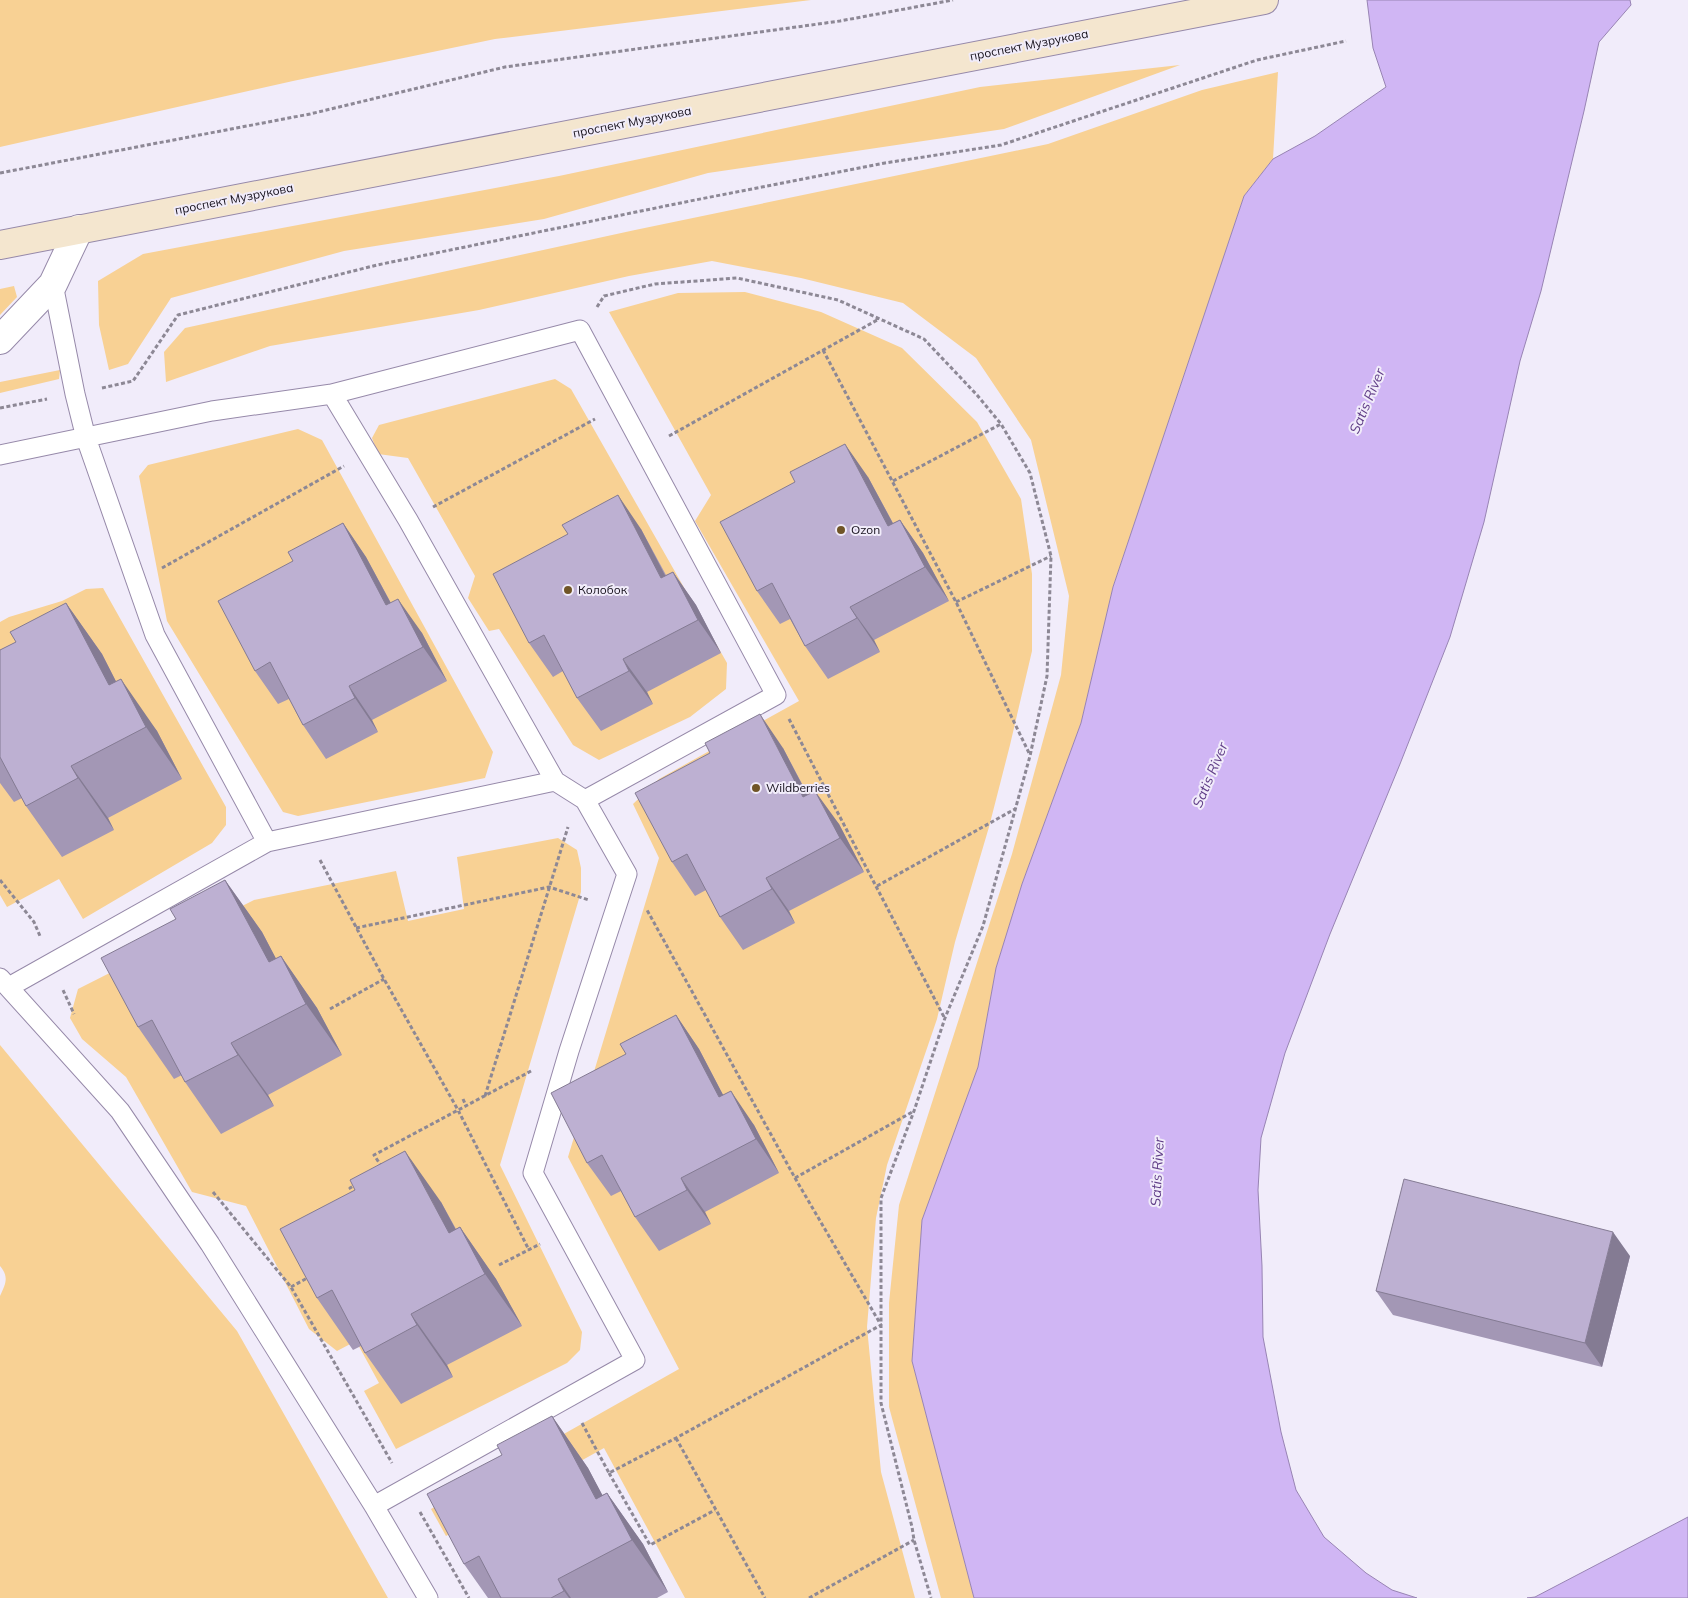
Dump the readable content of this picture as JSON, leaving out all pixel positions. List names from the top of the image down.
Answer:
{
  "streets": {
    "main road": ["проспект Музрукова"]
  },
  "water": ["Satis River"],
  "places": ["Ozon", "Колобок", "Wildberries"]
}
